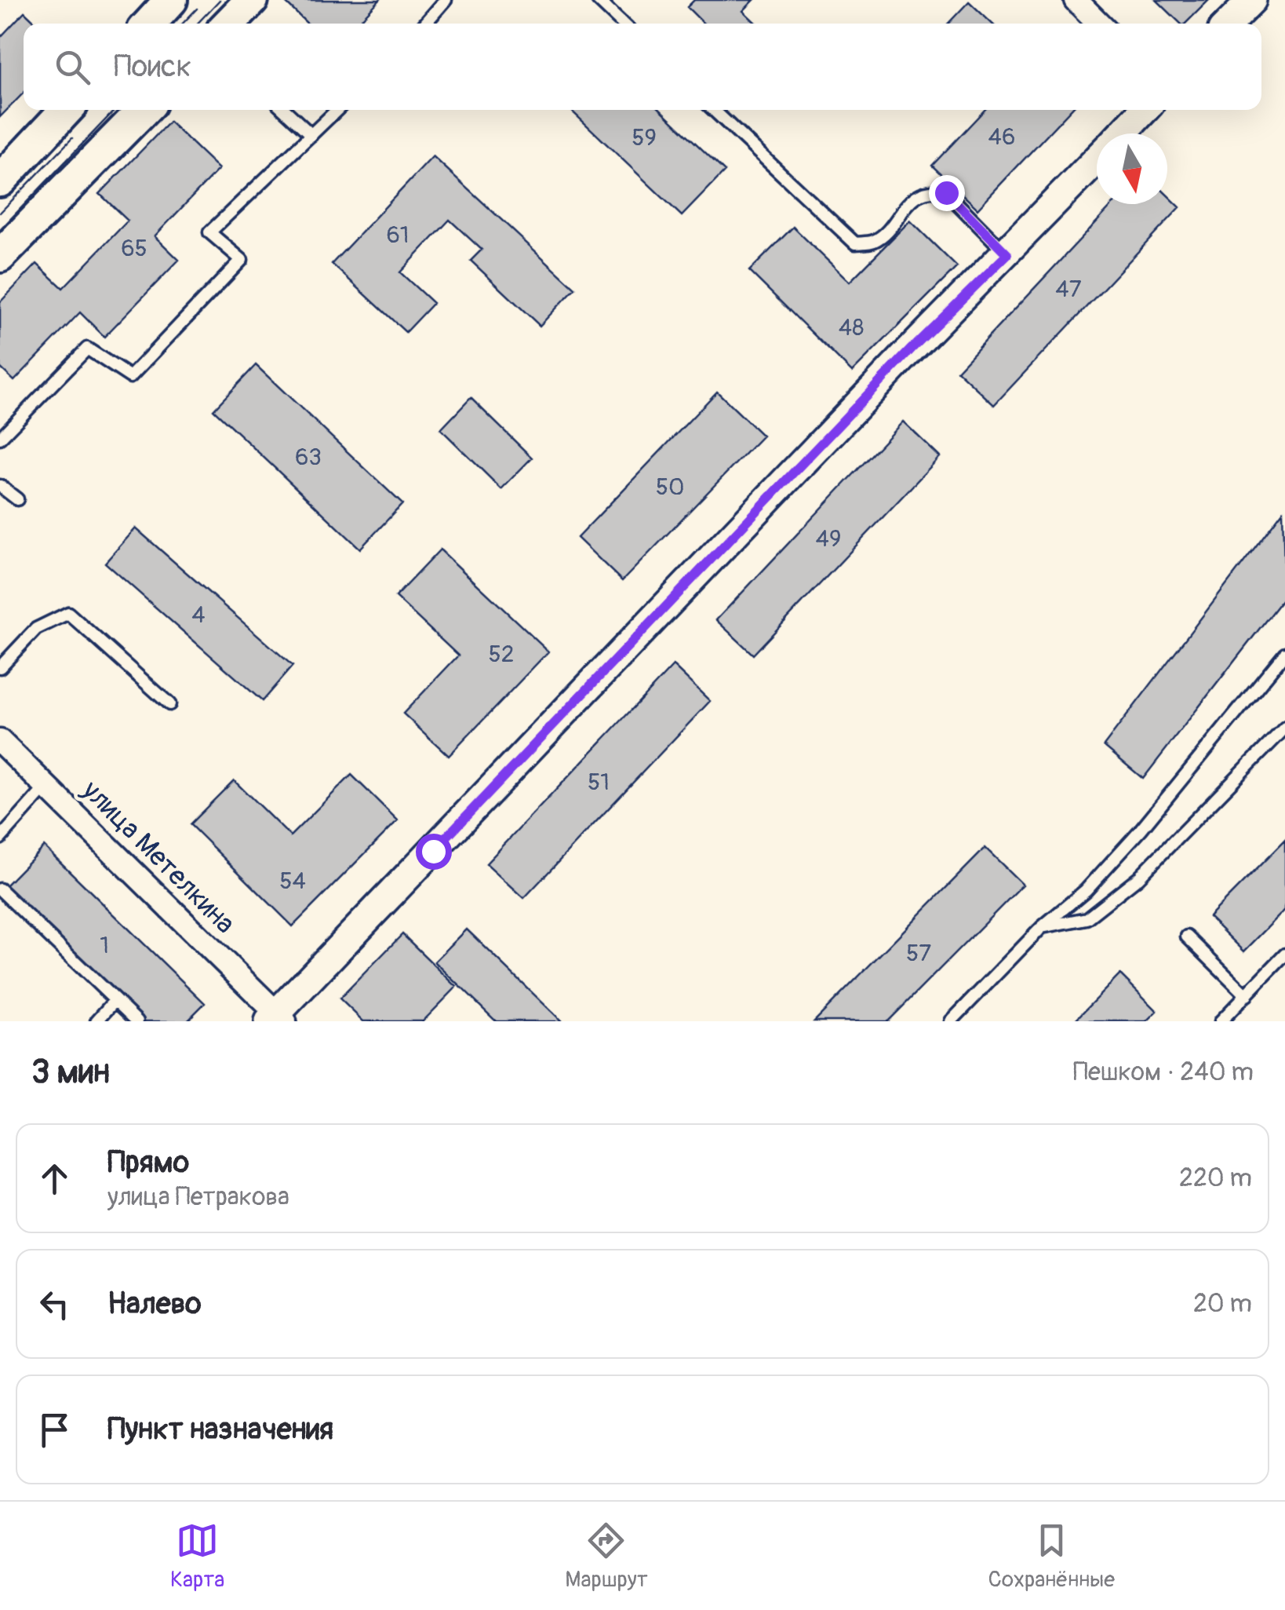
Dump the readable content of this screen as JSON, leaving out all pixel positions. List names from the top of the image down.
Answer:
{
  "streets": {
    "street": ["улица Метелкина"]
  },
  "house_numbers": [
    "46",
    "59",
    "61",
    "65",
    "47",
    "48",
    "63",
    "50",
    "49",
    "4",
    "52",
    "51",
    "54",
    "1",
    "57"
  ],
  "north": "bottom",
  "page": {
    "search": "Поиск",
    "heading": ["3 мин", "Пешком · 240 m"],
    "list": [
      ["Прямо", "улица Петракова", "220 m"],
      ["Налево", "20 m"],
      "Пункт назначения"
    ],
    "nav": ["Карта", "Маршрут", "Сохранённые"]
  }
}
